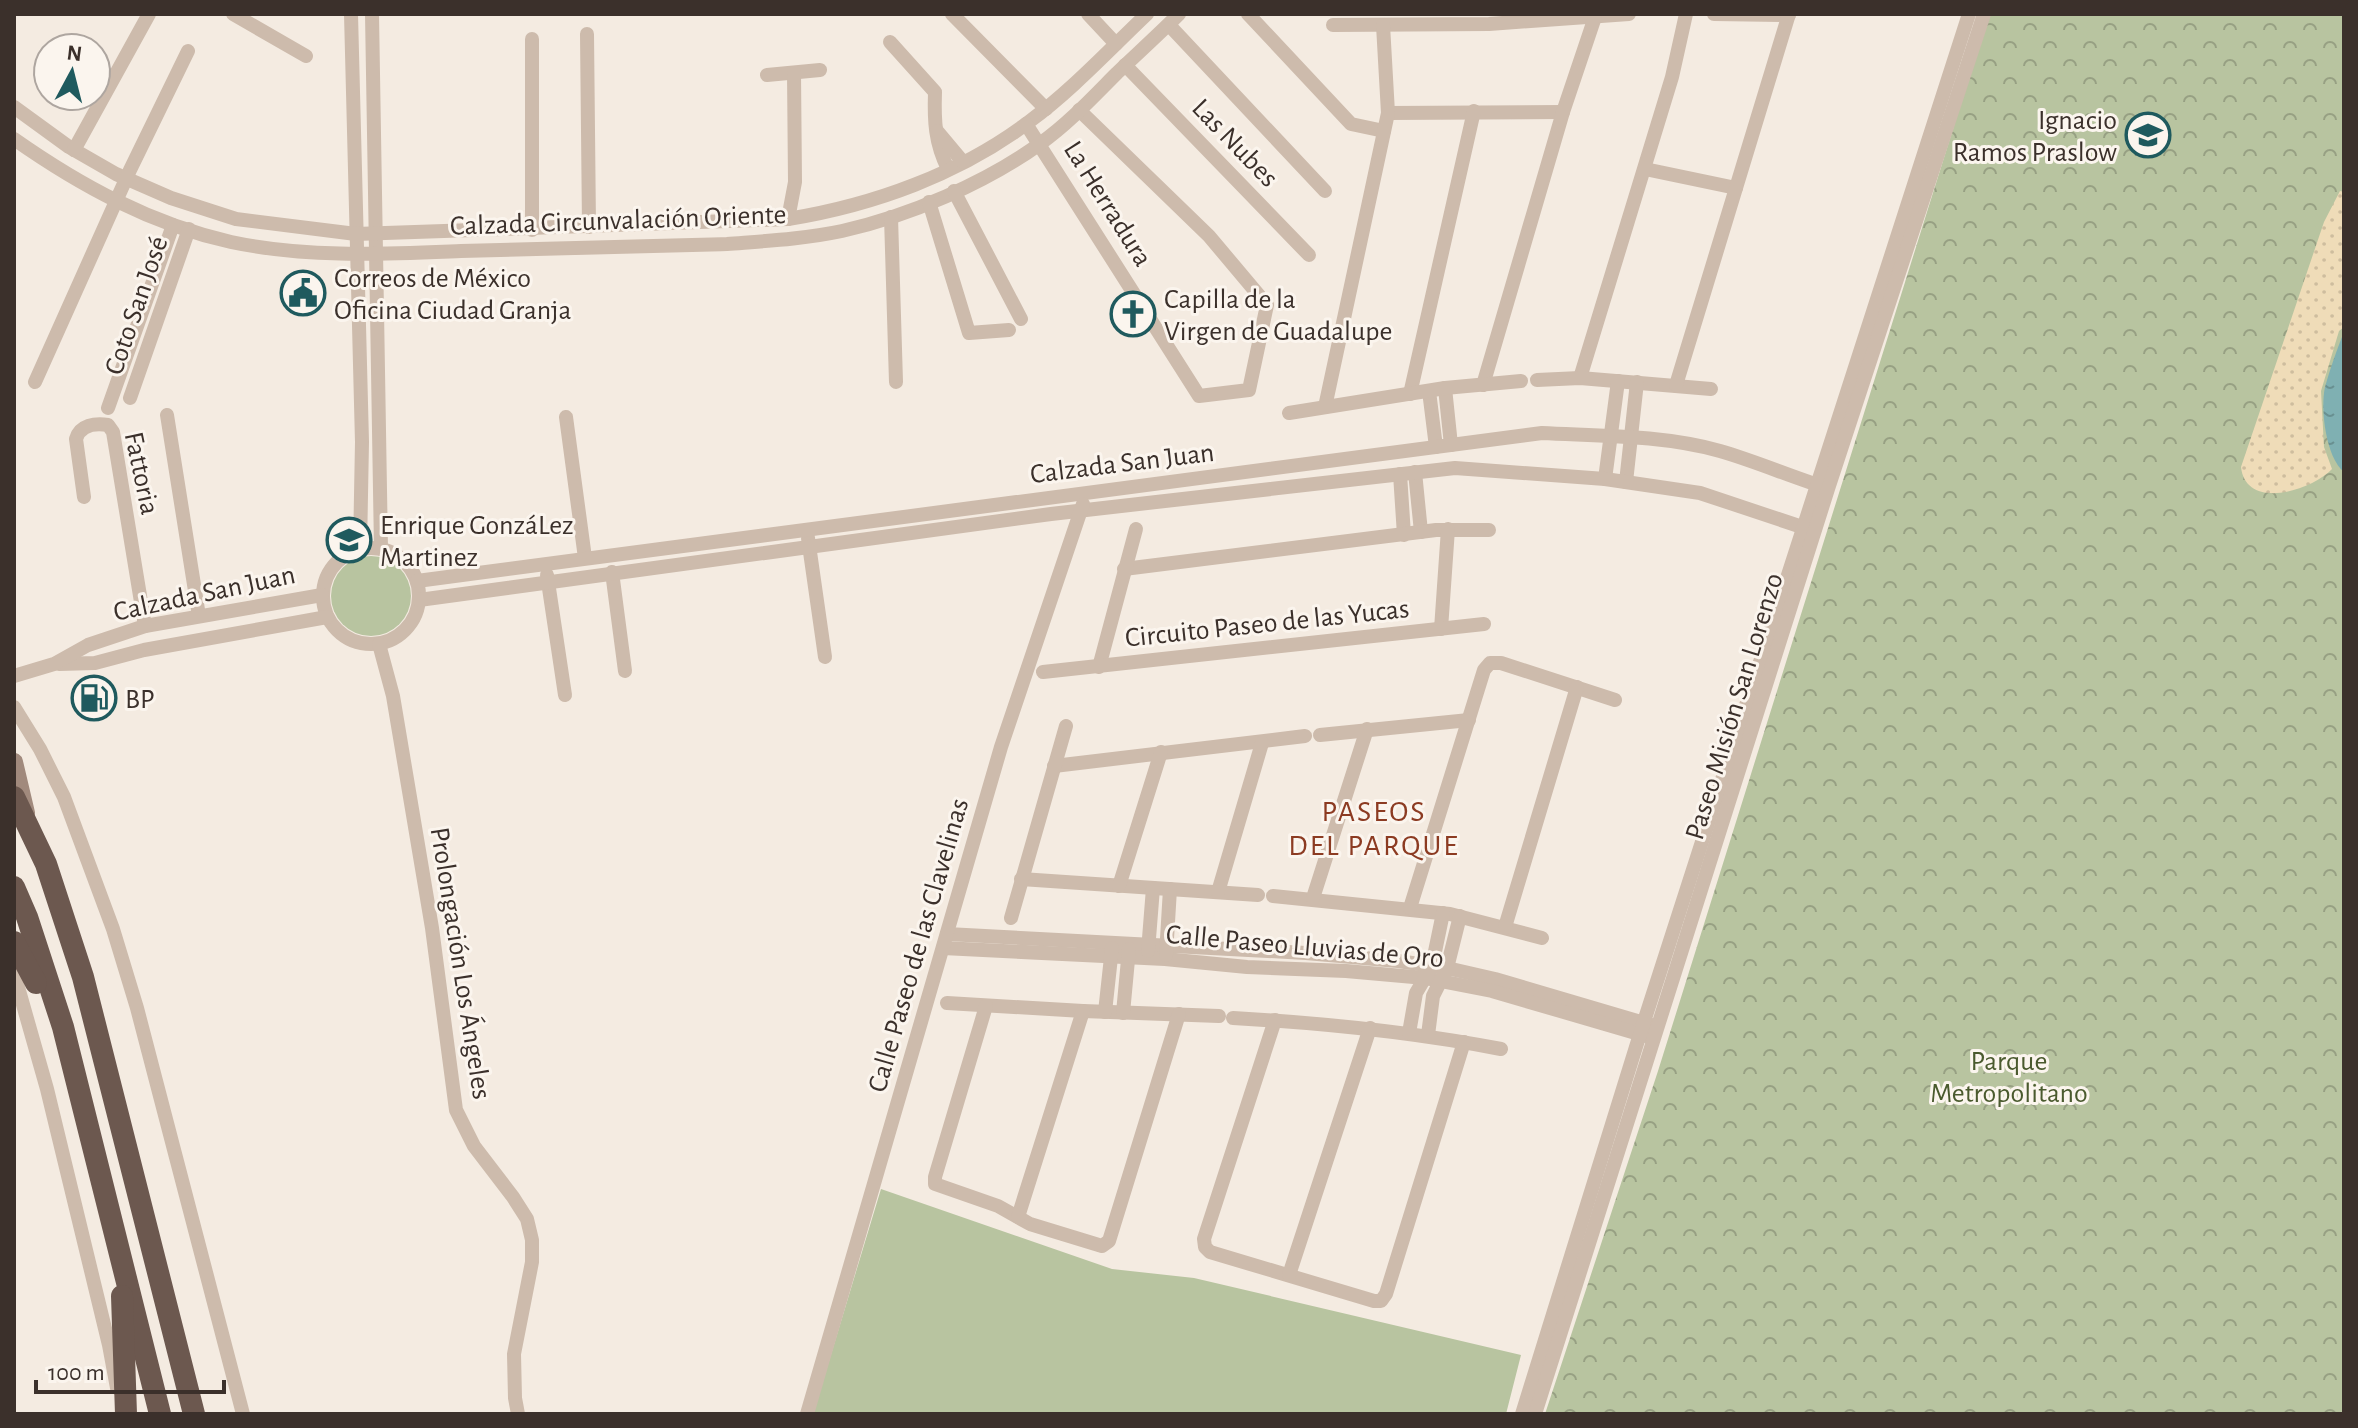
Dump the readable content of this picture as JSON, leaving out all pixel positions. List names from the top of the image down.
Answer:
{
  "streets": {
    "street": [
      "Las Nubes",
      "La Herradura",
      "Calzada Circunvalación Oriente",
      "Coto San José",
      "Calzada San Juan",
      "Fattoria",
      "Circuito Paseo de las Yucas",
      "Paseo Misión San Lorenzo",
      "Calle Paseo de las Clavelinas",
      "Calle Paseo Lluvias de Oro",
      "Prolongación Los Ángeles"
    ]
  },
  "crossings": [
    ["Las Nubes", "Calzada Circunvalación Oriente"],
    ["La Herradura", "Calzada Circunvalación Oriente"],
    ["Calzada Circunvalación Oriente", "Coto San José"],
    ["Calzada San Juan", "Fattoria"],
    ["Calzada San Juan", "Paseo Misión San Lorenzo"],
    ["Calzada San Juan", "Calle Paseo de las Clavelinas"],
    ["Calzada San Juan", "Prolongación Los Ángeles"],
    ["Paseo Misión San Lorenzo", "Calle Paseo Lluvias de Oro"],
    ["Calle Paseo de las Clavelinas", "Calle Paseo Lluvias de Oro"]
  ],
  "districts": ["PASEOS DEL PARQUE"],
  "parks": ["Parque Metropolitano"],
  "places": {
    "school or university": ["Ignacio Ramos Praslow", "Enrique GonzáLez Martinez"],
    "public building": ["Correos de México Oficina Ciudad Granja"],
    "church": ["Capilla de la Virgen de Guadalupe"],
    "fuel station": ["BP"]
  },
  "scale_bar": "100 m",
  "north": "top"
}
